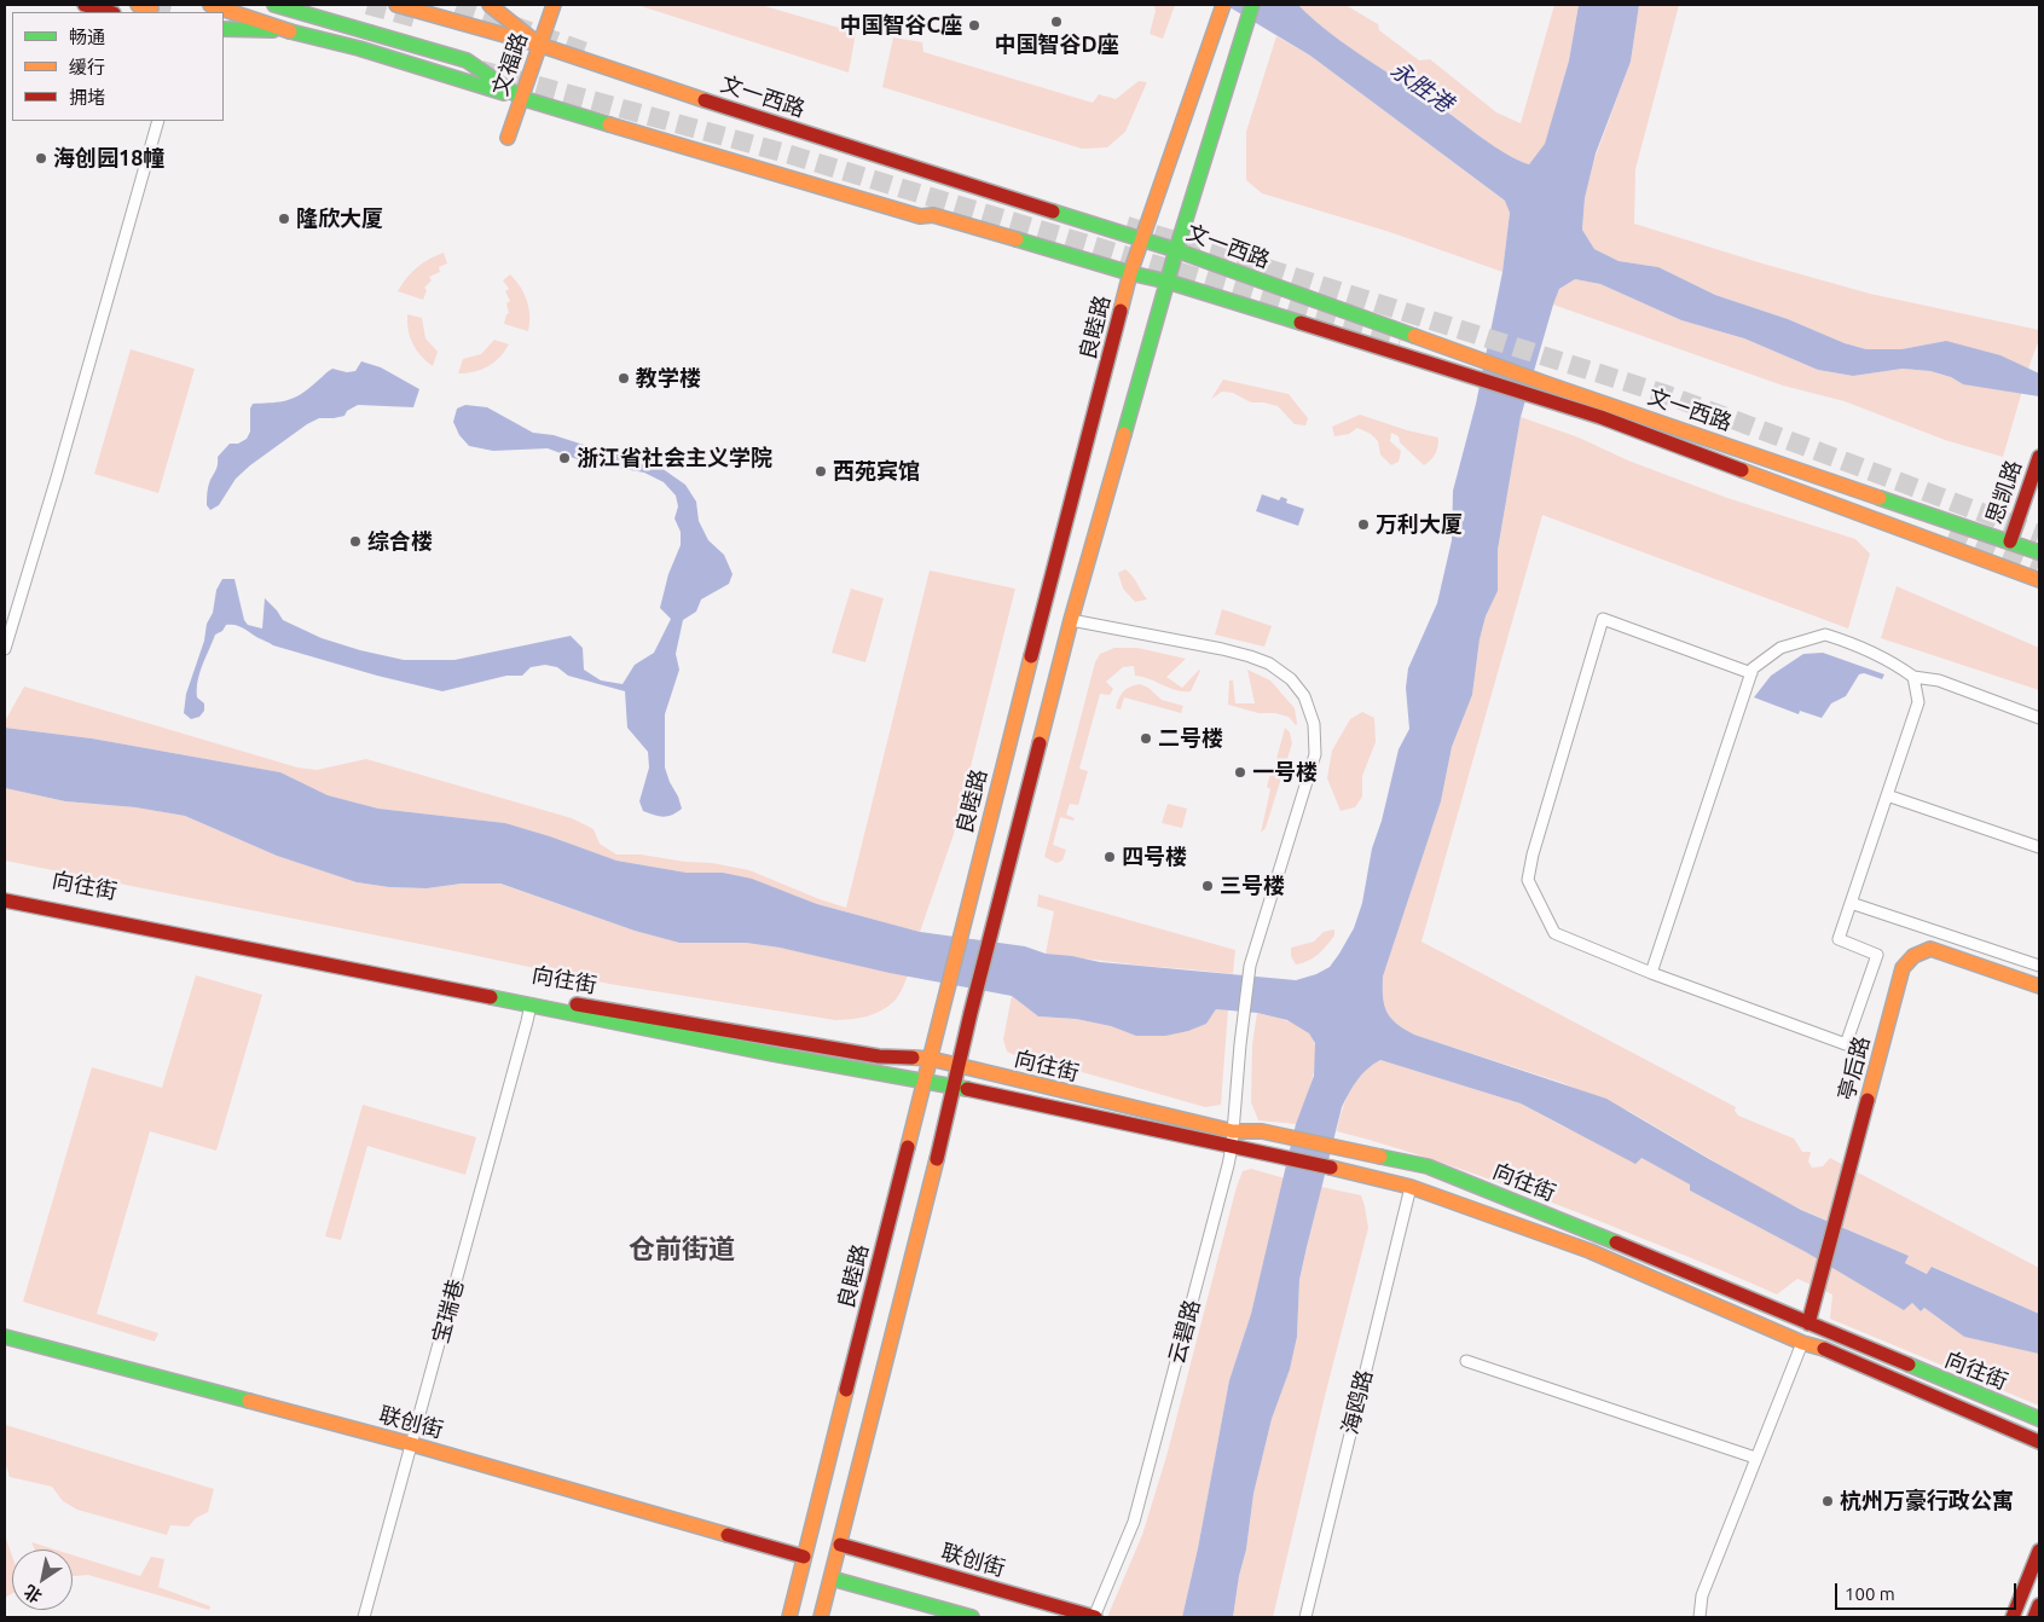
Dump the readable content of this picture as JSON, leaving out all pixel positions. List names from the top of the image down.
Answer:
{
  "streets": {
    "main road": [
      "文福路",
      "文一西路",
      "良睦路",
      "思凯路",
      "向往街",
      "亭后路",
      "联创街"
    ],
    "street": ["宝瑞巷", "云碧路", "海鸥路"]
  },
  "crossings": [
    ["文福路", "文一西路"],
    ["文一西路", "良睦路"],
    ["文一西路", "思凯路"],
    ["良睦路", "向往街"],
    ["良睦路", "联创街"],
    ["向往街", "亭后路"],
    ["向往街", "宝瑞巷"],
    ["向往街", "云碧路"],
    ["向往街", "海鸥路"],
    ["宝瑞巷", "联创街"],
    ["云碧路", "联创街"]
  ],
  "districts": ["仓前街道"],
  "water": ["永胜港"],
  "places": [
    "中国智谷D座",
    "中国智谷C座",
    "海创园18幢",
    "隆欣大厦",
    "教学楼",
    "浙江省社会主义学院",
    "西苑宾馆",
    "万利大厦",
    "综合楼",
    "二号楼",
    "一号楼",
    "四号楼",
    "三号楼",
    "杭州万豪行政公寓"
  ],
  "legend": ["畅通", "缓行", "拥堵"],
  "scale_bar": "100 m",
  "north": "bottom left"
}
